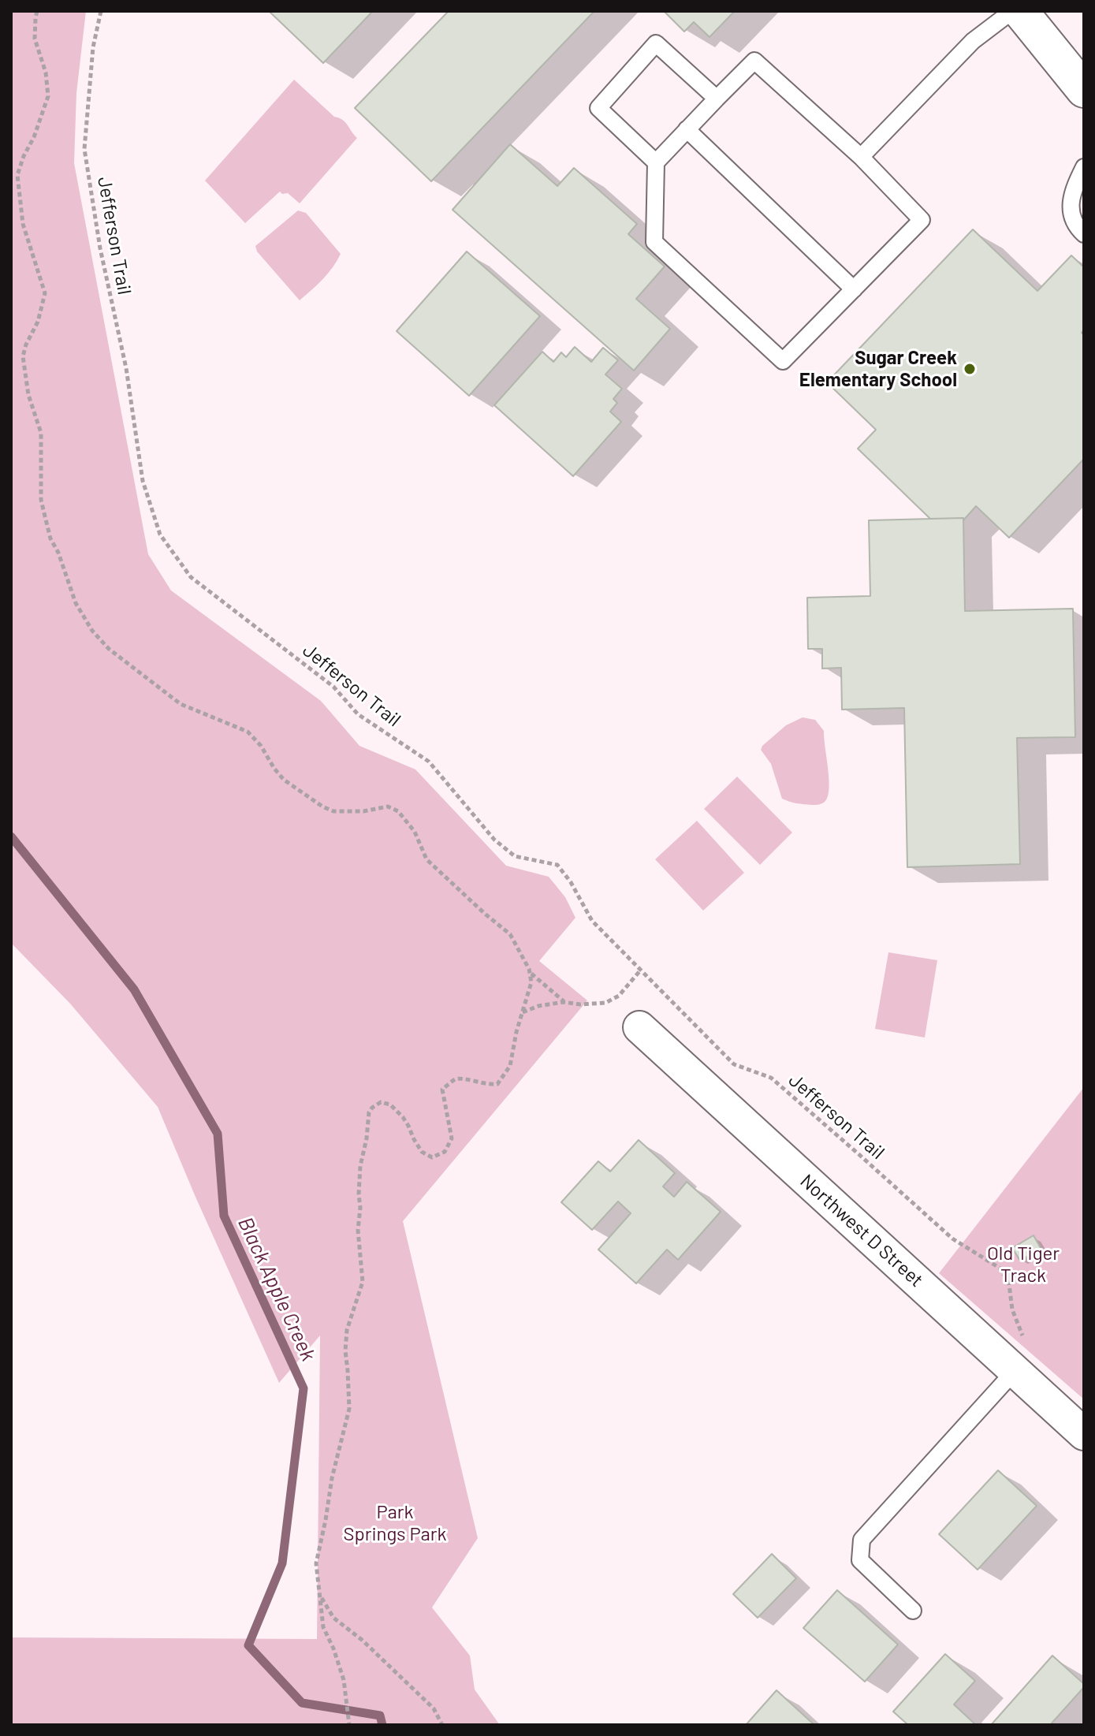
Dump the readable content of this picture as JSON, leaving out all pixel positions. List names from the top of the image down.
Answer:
{
  "streets": {
    "street": ["Northwest D Street"],
    "path": ["Jefferson Trail"]
  },
  "water": ["Black Apple Creek"],
  "parks": ["Old Tiger Track", "Park Springs Park"],
  "places": ["Sugar Creek Elementary School"]
}
